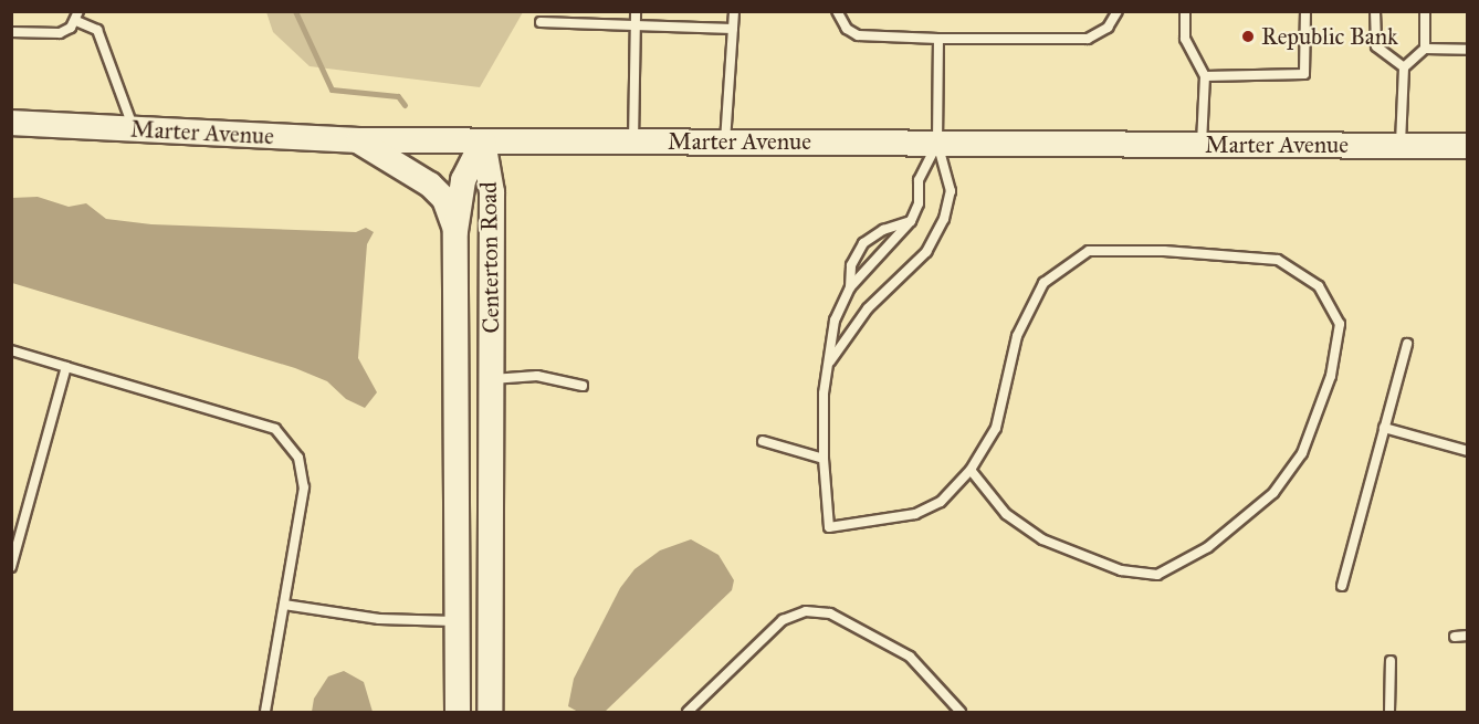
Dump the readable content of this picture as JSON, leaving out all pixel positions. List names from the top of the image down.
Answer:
{
  "streets": {
    "main road": ["Marter Avenue", "Centerton Road"]
  },
  "crossings": [
    ["Marter Avenue", "Centerton Road"]
  ],
  "places": ["Republic Bank"]
}
